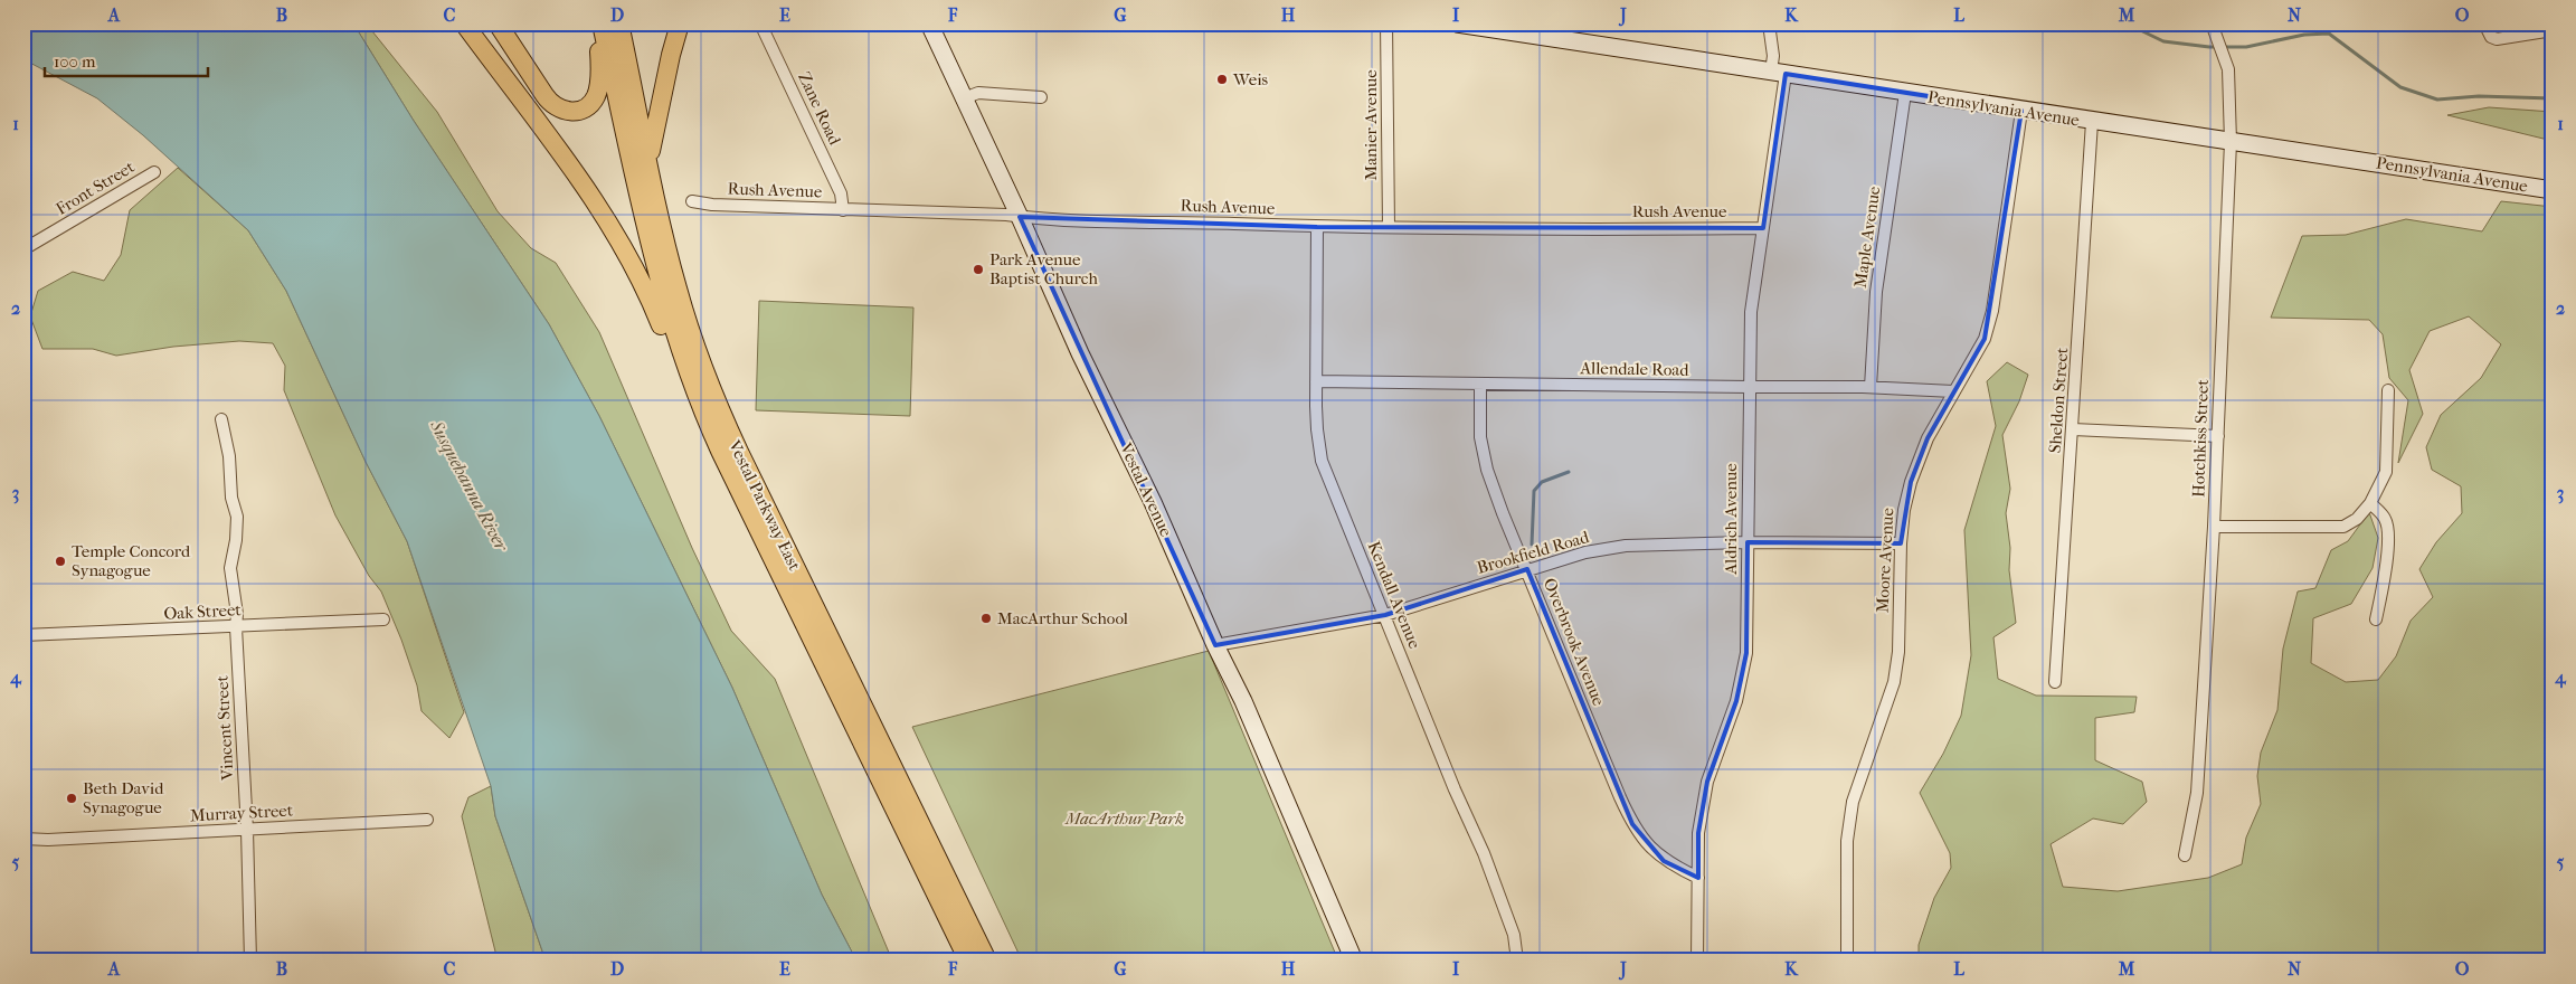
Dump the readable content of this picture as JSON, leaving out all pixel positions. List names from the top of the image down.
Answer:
{
  "streets": {
    "main road": ["Vestal Parkway East"],
    "street": [
      "Zane Road",
      "Pennsylvania Avenue",
      "Manier Avenue",
      "Front Street",
      "Rush Avenue",
      "Maple Avenue",
      "Allendale Road",
      "Sheldon Street",
      "Hotchkiss Street",
      "Vestal Avenue",
      "Aldrich Avenue",
      "Brookfield Road",
      "Moore Avenue",
      "Kendall Avenue",
      "Oak Street",
      "Overbrook Avenue",
      "Vincent Street",
      "Murray Street"
    ]
  },
  "crossings": [
    ["Zane Road", "Rush Avenue"],
    ["Pennsylvania Avenue", "Maple Avenue"],
    ["Pennsylvania Avenue", "Sheldon Street"],
    ["Pennsylvania Avenue", "Hotchkiss Street"],
    ["Pennsylvania Avenue", "Aldrich Avenue"],
    ["Pennsylvania Avenue", "Moore Avenue"],
    ["Manier Avenue", "Rush Avenue"],
    ["Rush Avenue", "Vestal Avenue"],
    ["Rush Avenue", "Aldrich Avenue"],
    ["Rush Avenue", "Kendall Avenue"],
    ["Maple Avenue", "Allendale Road"],
    ["Allendale Road", "Aldrich Avenue"],
    ["Allendale Road", "Moore Avenue"],
    ["Allendale Road", "Kendall Avenue"],
    ["Allendale Road", "Overbrook Avenue"],
    ["Vestal Avenue", "Brookfield Road"],
    ["Aldrich Avenue", "Brookfield Road"],
    ["Aldrich Avenue", "Overbrook Avenue"],
    ["Brookfield Road", "Moore Avenue"],
    ["Brookfield Road", "Kendall Avenue"],
    ["Brookfield Road", "Overbrook Avenue"],
    ["Oak Street", "Vincent Street"],
    ["Vincent Street", "Murray Street"]
  ],
  "water": ["Susquehanna River"],
  "parks": ["MacArthur Park"],
  "places": [
    "Weis",
    "Park Avenue Baptist Church",
    "Temple Concord Synagogue",
    "MacArthur School",
    "Beth David Synagogue"
  ],
  "scale_bar": "100 m",
  "grid": {
    "columns": [
      "A",
      "B",
      "C",
      "D",
      "E",
      "F",
      "G",
      "H",
      "I",
      "J",
      "K",
      "L",
      "M",
      "N",
      "O"
    ],
    "rows": [
      "1",
      "2",
      "3",
      "4",
      "5"
    ]
  }
}
